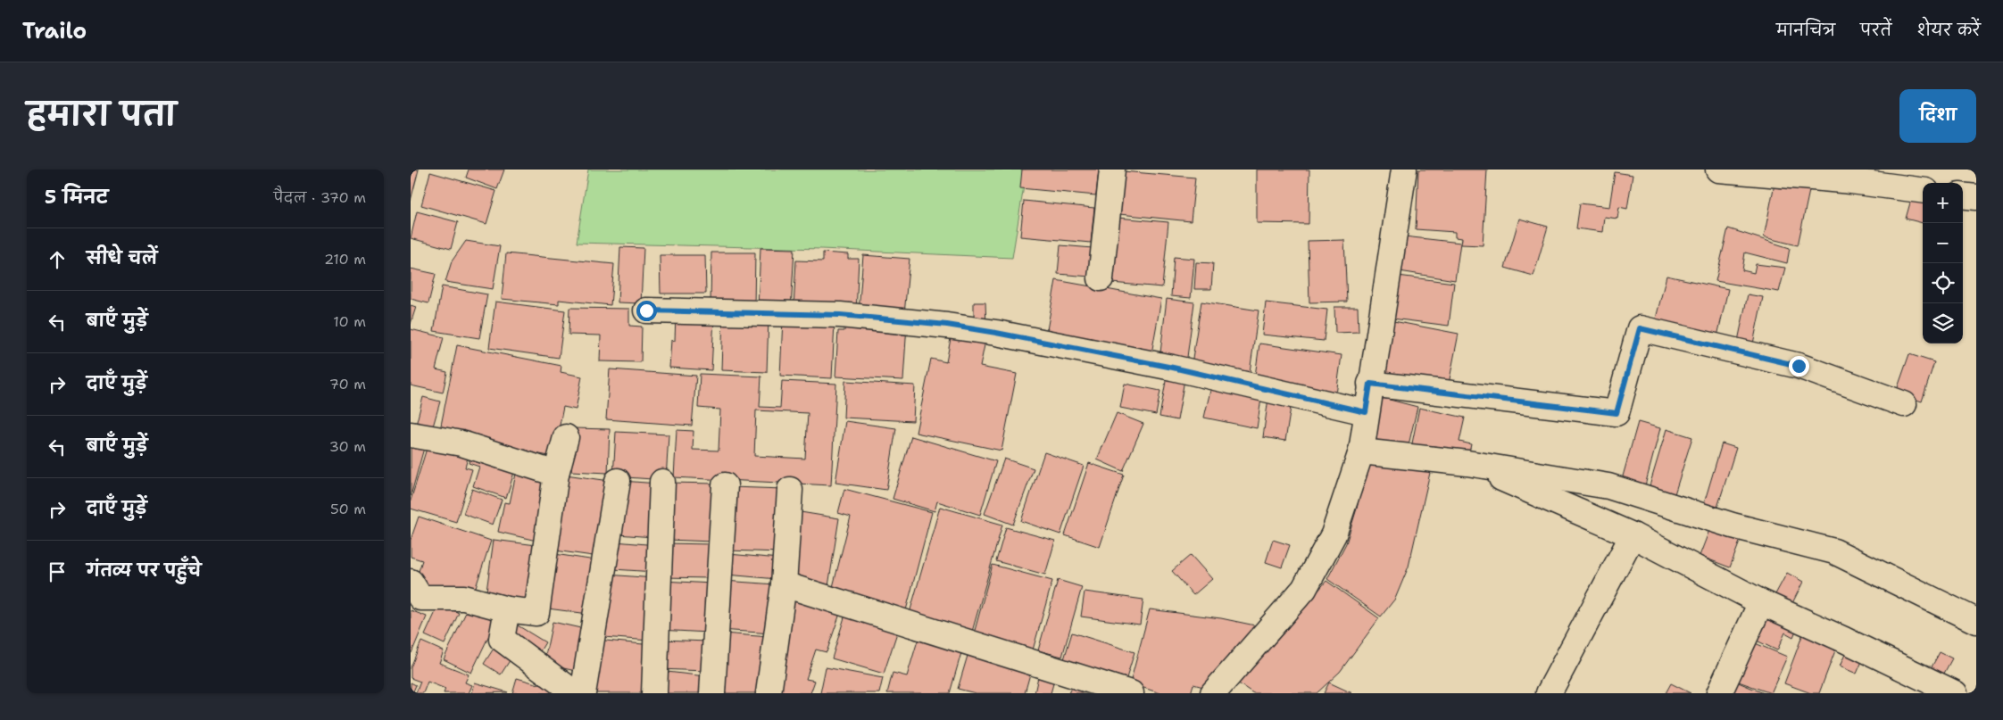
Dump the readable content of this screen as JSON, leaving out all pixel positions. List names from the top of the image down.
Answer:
{
  "page": {
    "header": "Trailo",
    "nav": ["मानचित्र", "परतें", "शेयर करें"],
    "title": "हमारा पता",
    "buttons": "दिशा",
    "heading": ["5 मिनट", "पैदल · 370 m"],
    "map_buttons": ["+", "−"],
    "list": [
      ["सीधे चलें", "210 m"],
      ["बाएँ मुड़ें", "10 m"],
      ["दाएँ मुड़ें", "70 m"],
      ["बाएँ मुड़ें", "30 m"],
      ["दाएँ मुड़ें", "50 m"],
      "गंतव्य पर पहुँचे"
    ]
  }
}
